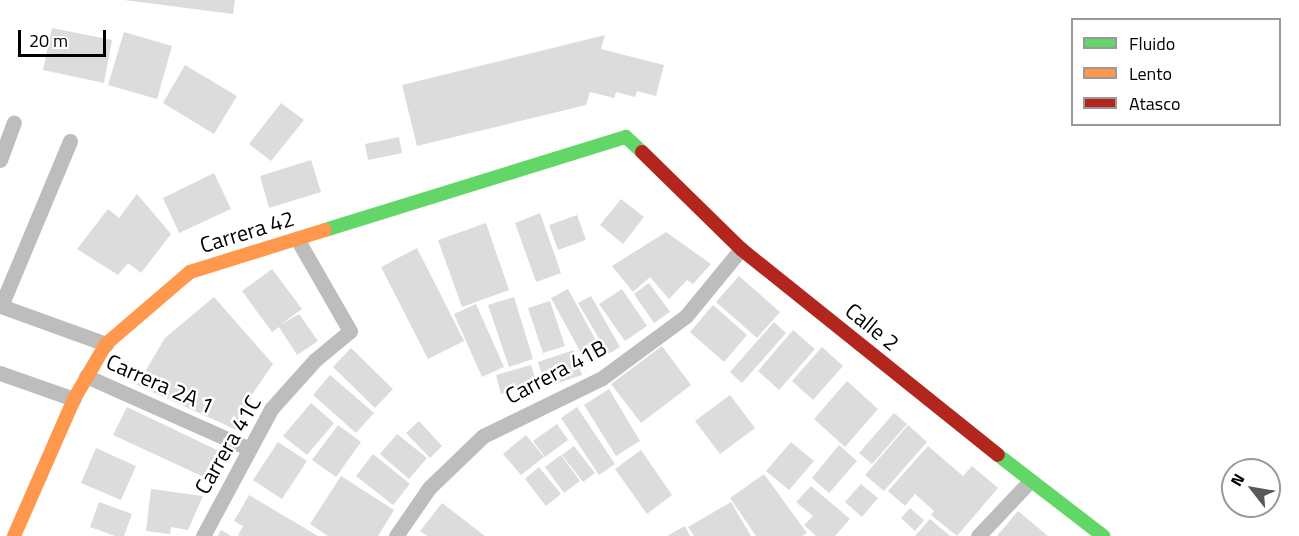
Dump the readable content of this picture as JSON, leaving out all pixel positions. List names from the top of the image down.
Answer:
{
  "streets": {
    "street": ["Carrera 42", "Calle 2"],
    "lane": ["Carrera 41B", "Carrera 2A 1", "Carrera 41C"]
  },
  "crossings": [
    ["Carrera 42", "Calle 2"],
    ["Carrera 42", "Carrera 2A 1"],
    ["Carrera 42", "Carrera 41C"],
    ["Calle 2", "Carrera 41B"],
    ["Carrera 2A 1", "Carrera 41C"]
  ],
  "legend": ["Fluido", "Lento", "Atasco"],
  "scale_bar": "20 m",
  "north": "top left"
}
